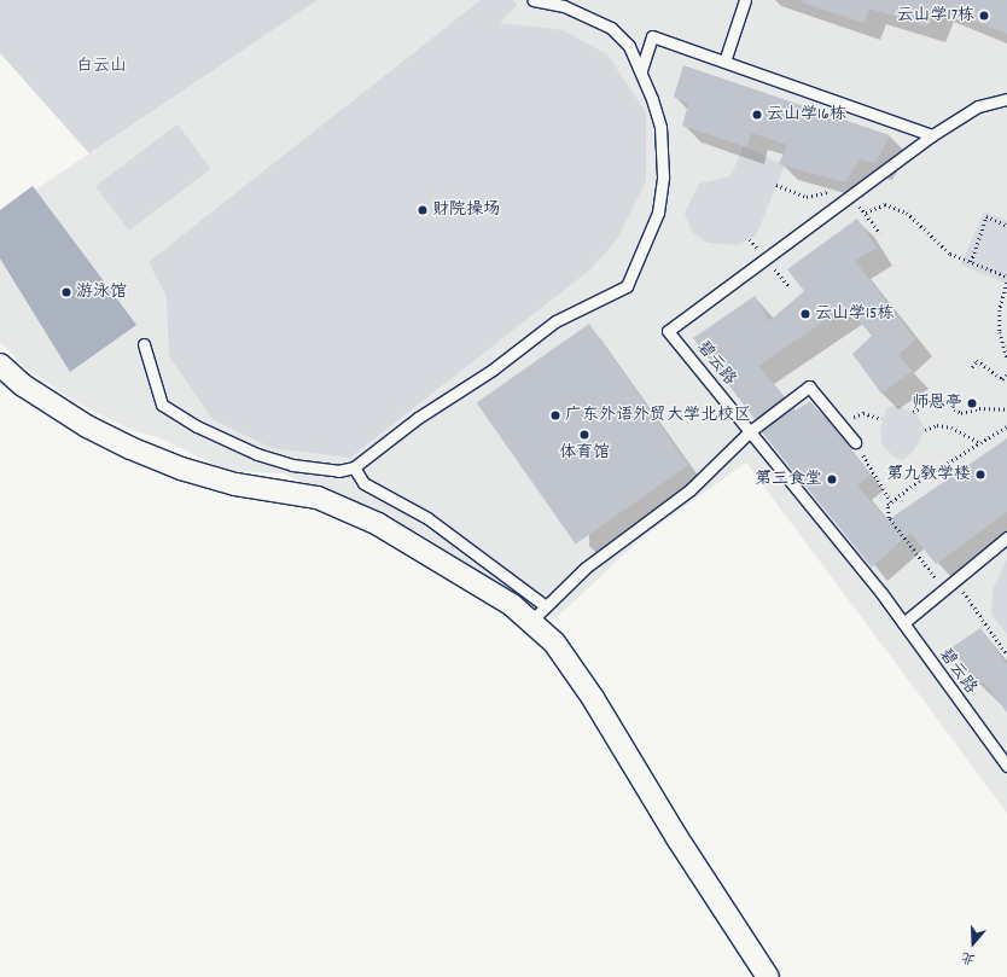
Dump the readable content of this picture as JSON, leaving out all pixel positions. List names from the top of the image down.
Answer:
{
  "streets": {
    "lane": ["碧云路"]
  },
  "parks": ["白云山"],
  "places": [
    "云山学17栋",
    "云山学16栋",
    "财院操场",
    "游泳馆",
    "云山学15栋",
    "师恩亭",
    "广东外语外贸大学北校区",
    "体育馆",
    "第九教学楼",
    "第三食堂"
  ],
  "north": "bottom"
}
